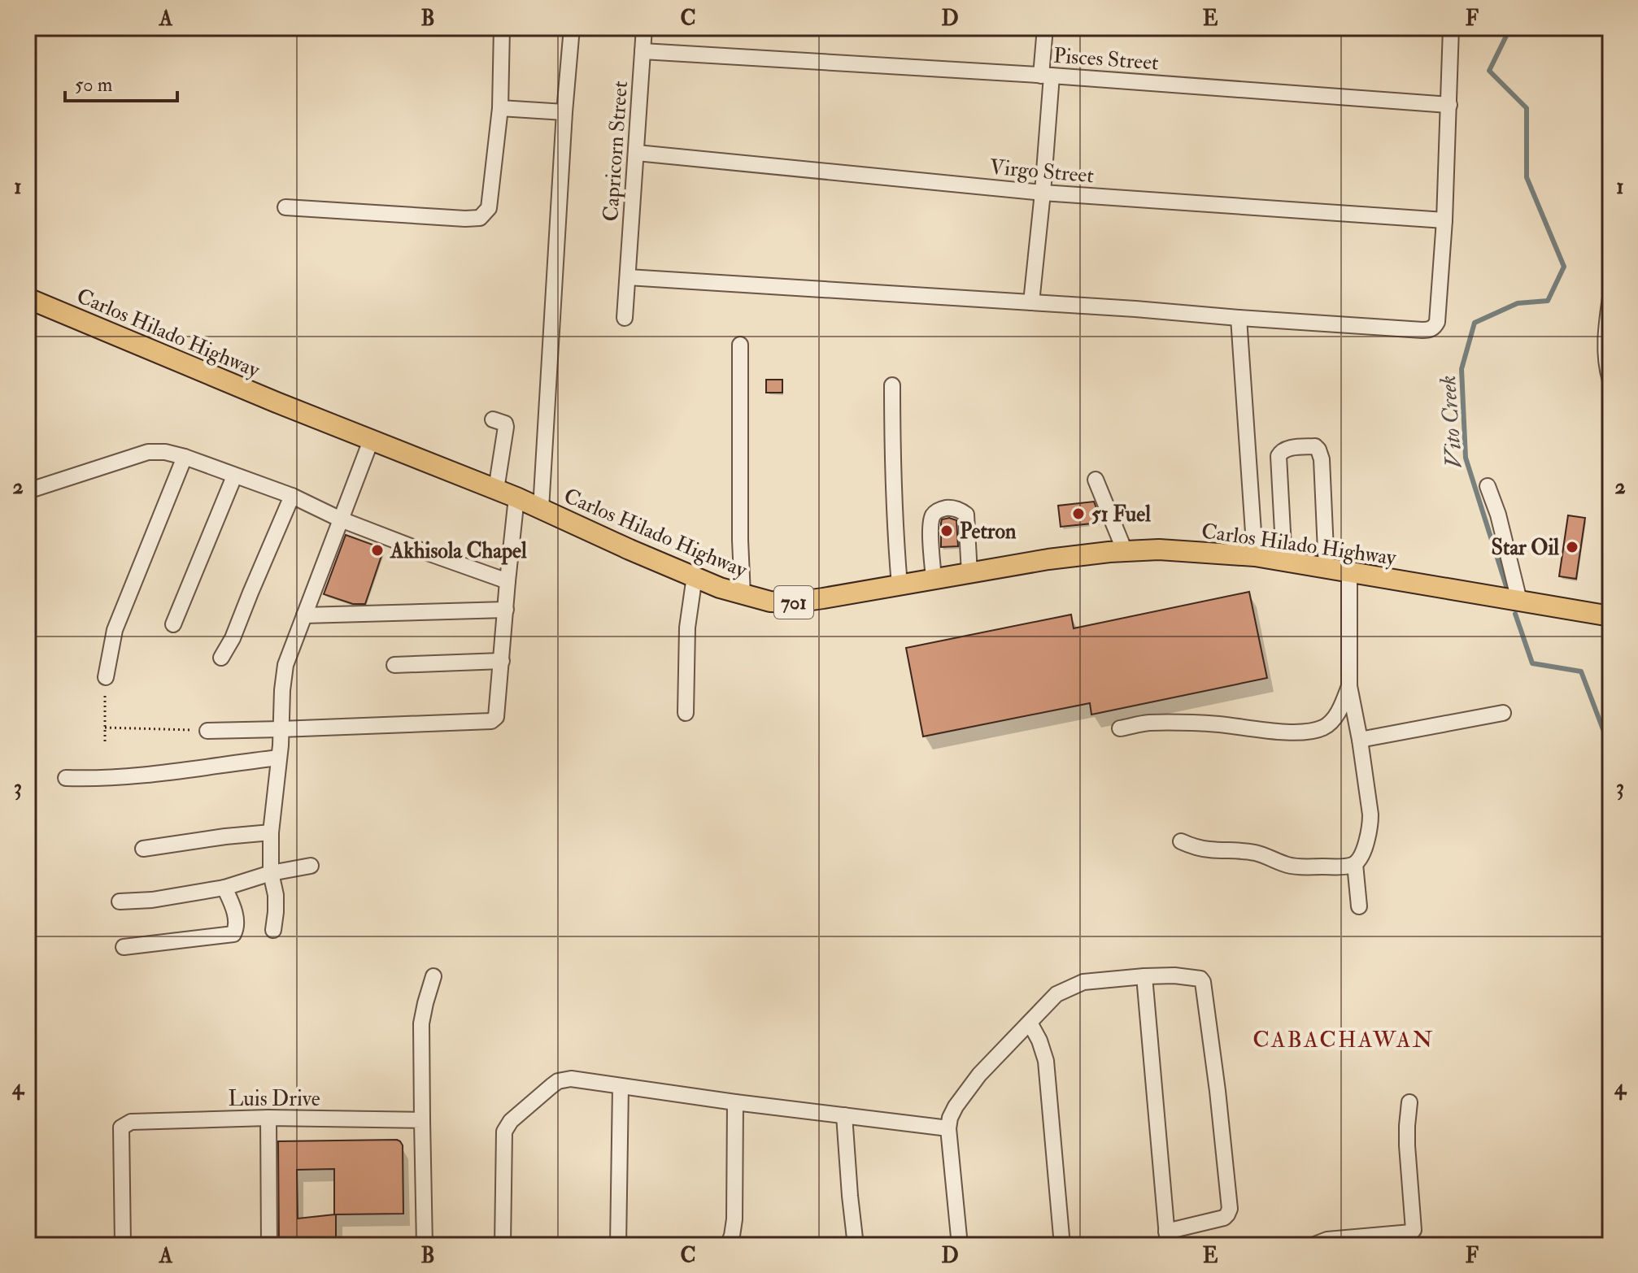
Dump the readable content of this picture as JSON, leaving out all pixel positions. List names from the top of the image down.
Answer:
{
  "streets": {
    "main road": ["Carlos Hilado Highway", "701"],
    "street": [
      "Pisces Street",
      "Capricorn Street",
      "Virgo Street",
      "Luis Drive"
    ]
  },
  "crossings": [
    ["Pisces Street", "Capricorn Street"],
    ["Capricorn Street", "Virgo Street"]
  ],
  "districts": ["CABACHAWAN"],
  "water": ["Vito Creek"],
  "places": [
    "51 Fuel",
    "Petron",
    "Star Oil",
    "Akhisola Chapel"
  ],
  "scale_bar": "50 m",
  "grid": {
    "columns": [
      "A",
      "B",
      "C",
      "D",
      "E",
      "F"
    ],
    "rows": [
      "1",
      "2",
      "3",
      "4"
    ]
  }
}
